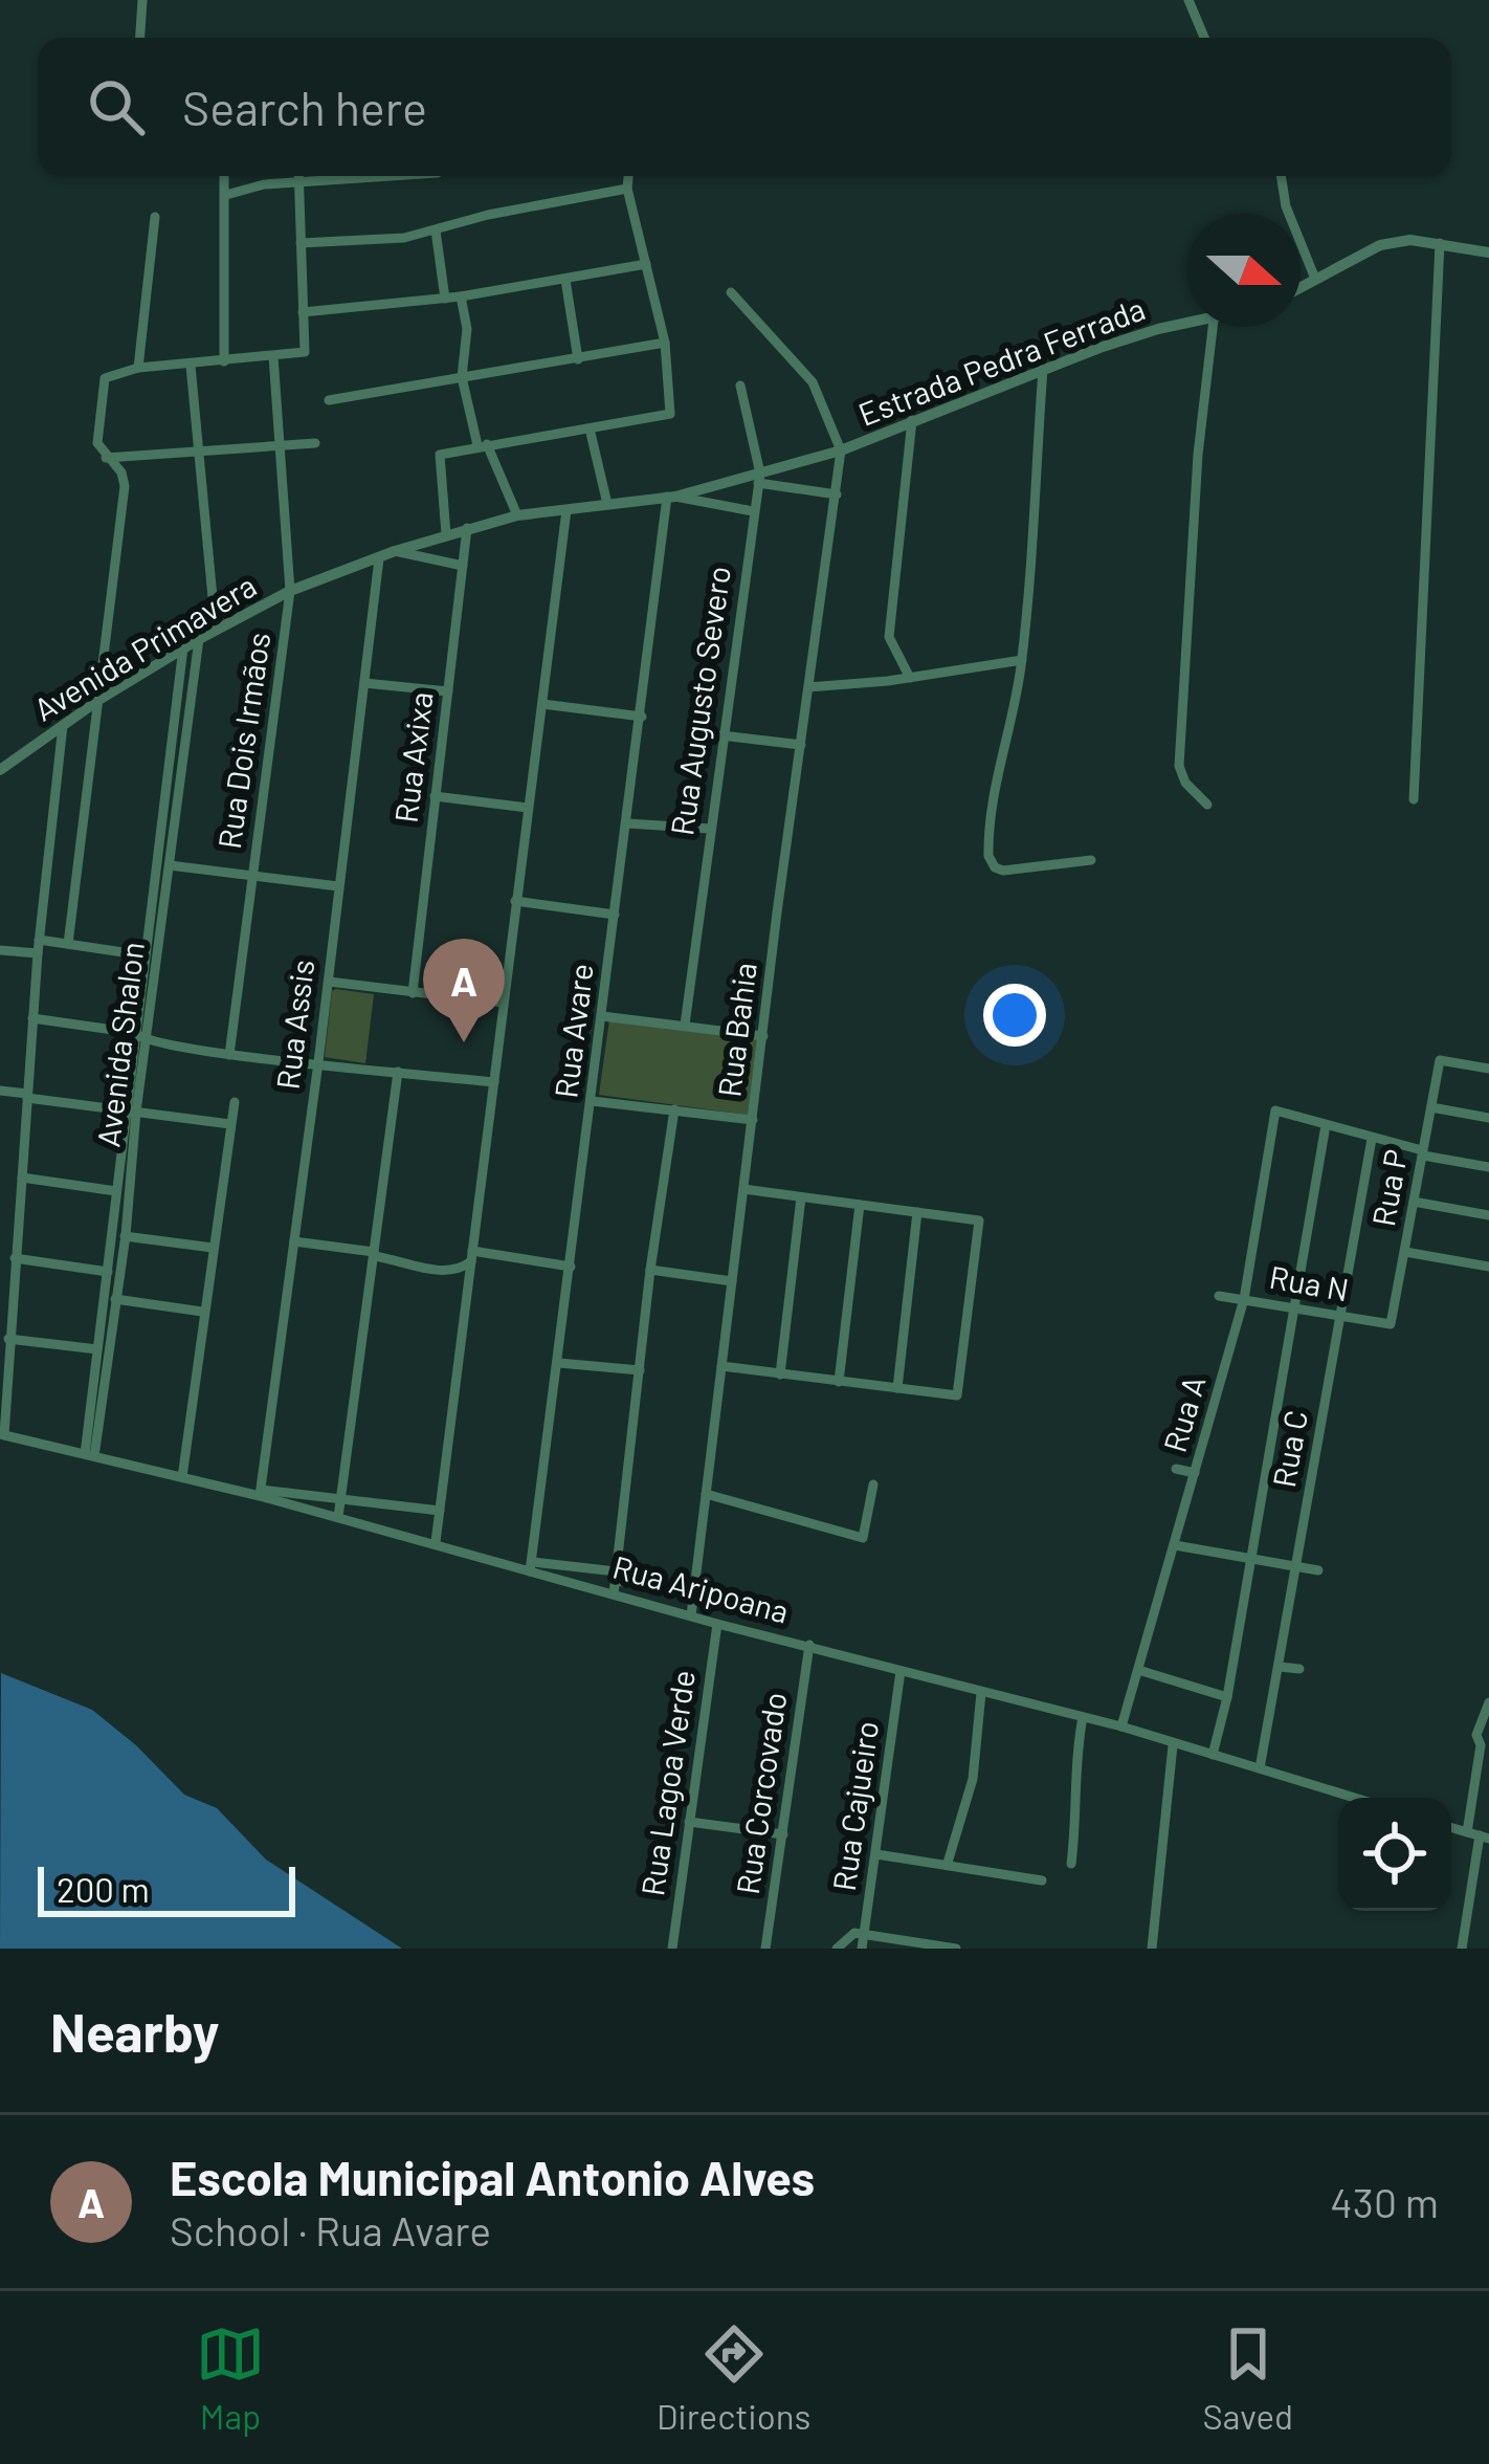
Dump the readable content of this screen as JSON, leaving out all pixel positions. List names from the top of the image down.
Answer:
{
  "streets": {
    "street": [
      "Estrada Pedra Ferrada",
      "Avenida Primavera",
      "Rua Augusto Severo",
      "Rua Dois Irmãos",
      "Rua Axixa",
      "Rua Assis",
      "Rua Bahia",
      "Rua Avare",
      "Avenida Shalon",
      "Rua P",
      "Rua N",
      "Rua A",
      "Rua C",
      "Rua Aripoana",
      "Rua Lagoa Verde",
      "Rua Corcovado",
      "Rua Cajueiro"
    ]
  },
  "crossings": [
    ["Estrada Pedra Ferrada", "Avenida Primavera"],
    ["Estrada Pedra Ferrada", "Rua Augusto Severo"],
    ["Estrada Pedra Ferrada", "Rua Bahia"],
    ["Avenida Primavera", "Rua Augusto Severo"],
    ["Avenida Primavera", "Rua Dois Irmãos"],
    ["Avenida Primavera", "Rua Axixa"],
    ["Avenida Primavera", "Rua Assis"],
    ["Avenida Primavera", "Rua Avare"],
    ["Avenida Primavera", "Avenida Shalon"],
    ["Rua Assis", "Rua Aripoana"],
    ["Rua Bahia", "Rua Aripoana"],
    ["Rua Avare", "Rua Aripoana"],
    ["Avenida Shalon", "Rua Aripoana"],
    ["Rua P", "Rua N"],
    ["Rua N", "Rua A"],
    ["Rua N", "Rua C"],
    ["Rua A", "Rua Aripoana"],
    ["Rua C", "Rua Aripoana"],
    ["Rua Aripoana", "Rua Lagoa Verde"],
    ["Rua Aripoana", "Rua Corcovado"],
    ["Rua Aripoana", "Rua Cajueiro"]
  ],
  "scale_bar": "200 m",
  "north": "right",
  "page": {
    "search": "Search here",
    "pins": "A",
    "scale": "200 m",
    "heading": "Nearby",
    "list": [
      {
        "mark": "A",
        "name": "Escola Municipal Antonio Alves",
        "note": "School · Rua Avare",
        "value": "430 m"
      }
    ],
    "nav": ["Map", "Directions", "Saved"]
  }
}
